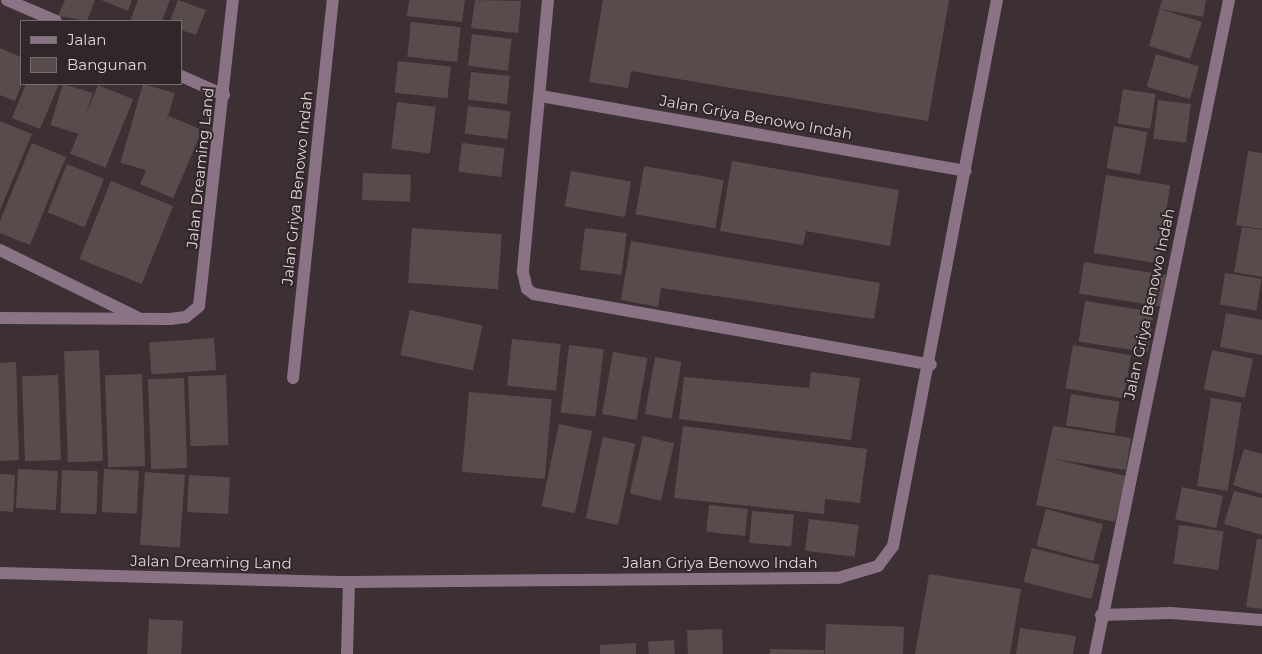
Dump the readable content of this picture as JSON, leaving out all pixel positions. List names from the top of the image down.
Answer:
{
  "streets": {
    "street": ["Jalan Griya Benowo Indah", "Jalan Dreaming Land"]
  },
  "crossings": [
    ["Jalan Griya Benowo Indah", "Jalan Dreaming Land"]
  ],
  "legend": ["Jalan", "Bangunan"]
}
